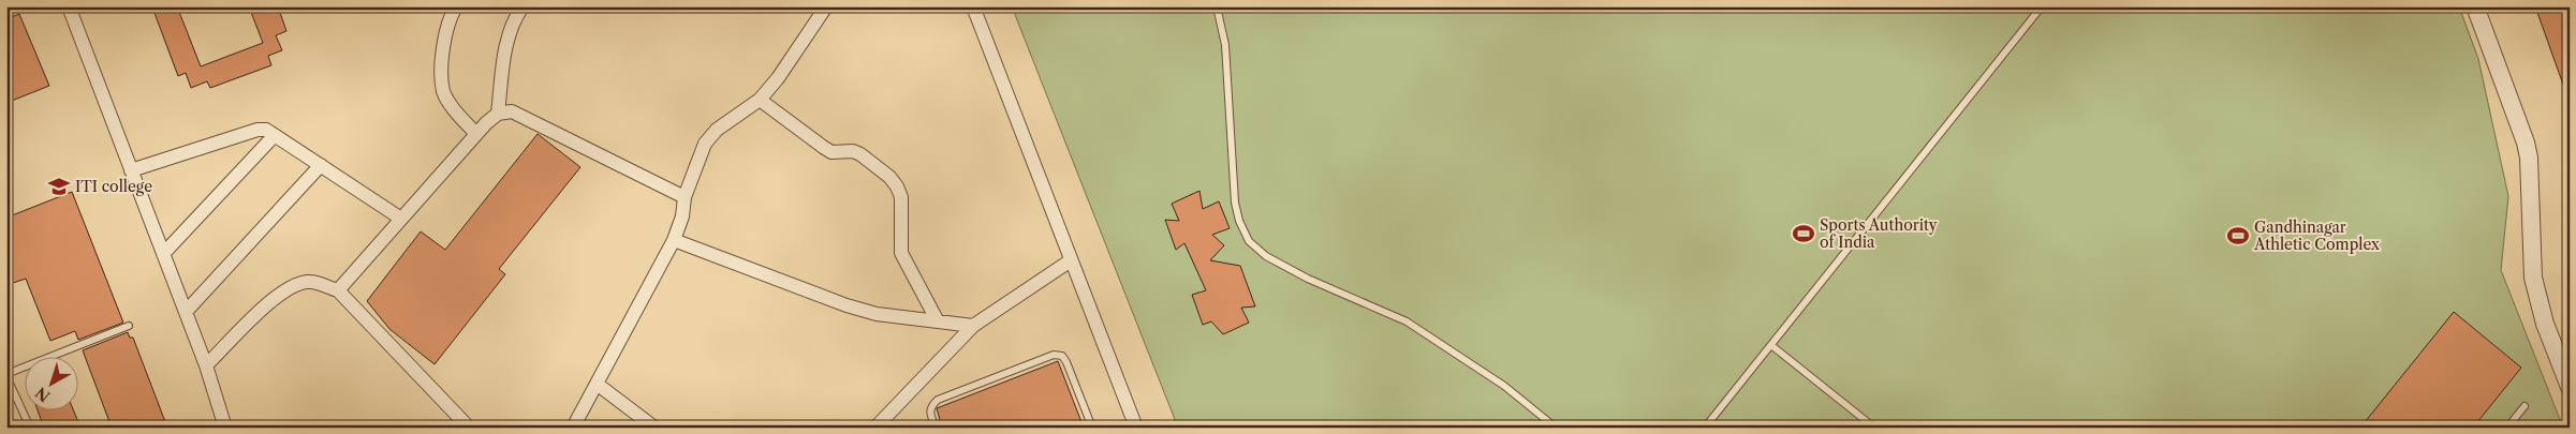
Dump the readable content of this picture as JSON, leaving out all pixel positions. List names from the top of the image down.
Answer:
{
  "places": {
    "school or university": ["ITI college"],
    "sports": ["Sports Authority of India", "Gandhinagar Athletic Complex"]
  },
  "north": "bottom left"
}
